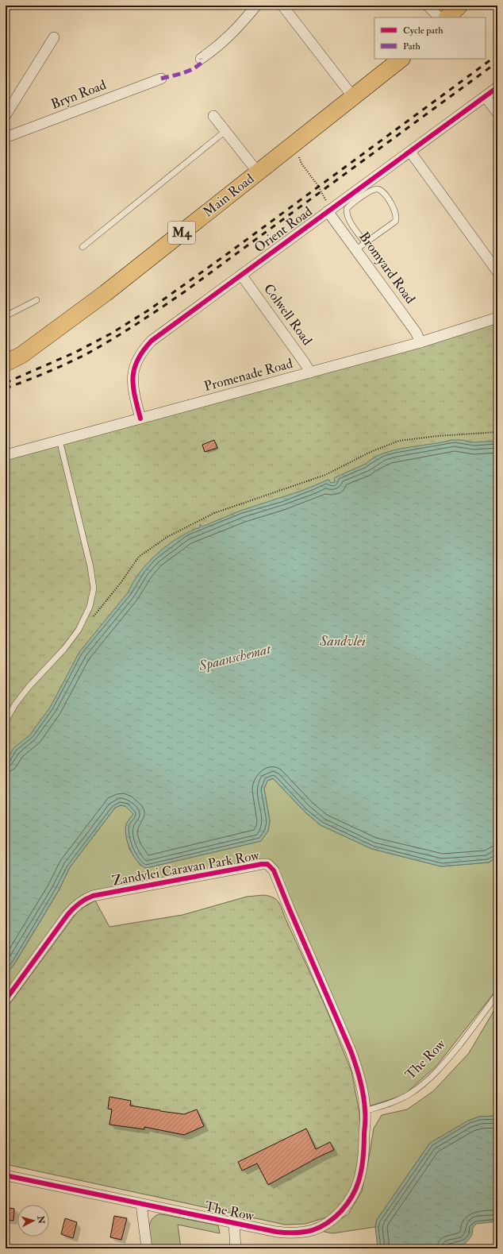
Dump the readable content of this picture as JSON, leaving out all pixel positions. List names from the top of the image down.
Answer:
{
  "streets": {
    "main road": ["Main Road", "M4"],
    "street": [
      "Bryn Road",
      "Orient Road",
      "Bromyard Road",
      "Colwell Road",
      "Promenade Road",
      "Zandvlei Caravan Park Row",
      "The Row"
    ]
  },
  "crossings": [
    ["Orient Road", "Bromyard Road"],
    ["Orient Road", "Colwell Road"],
    ["Orient Road", "Promenade Road"],
    ["Bromyard Road", "Promenade Road"],
    ["Colwell Road", "Promenade Road"],
    ["Zandvlei Caravan Park Row", "The Row"]
  ],
  "water": ["Sandvlei", "Spaanschemat"],
  "legend": ["Cycle path", "Path"],
  "north": "right"
}
